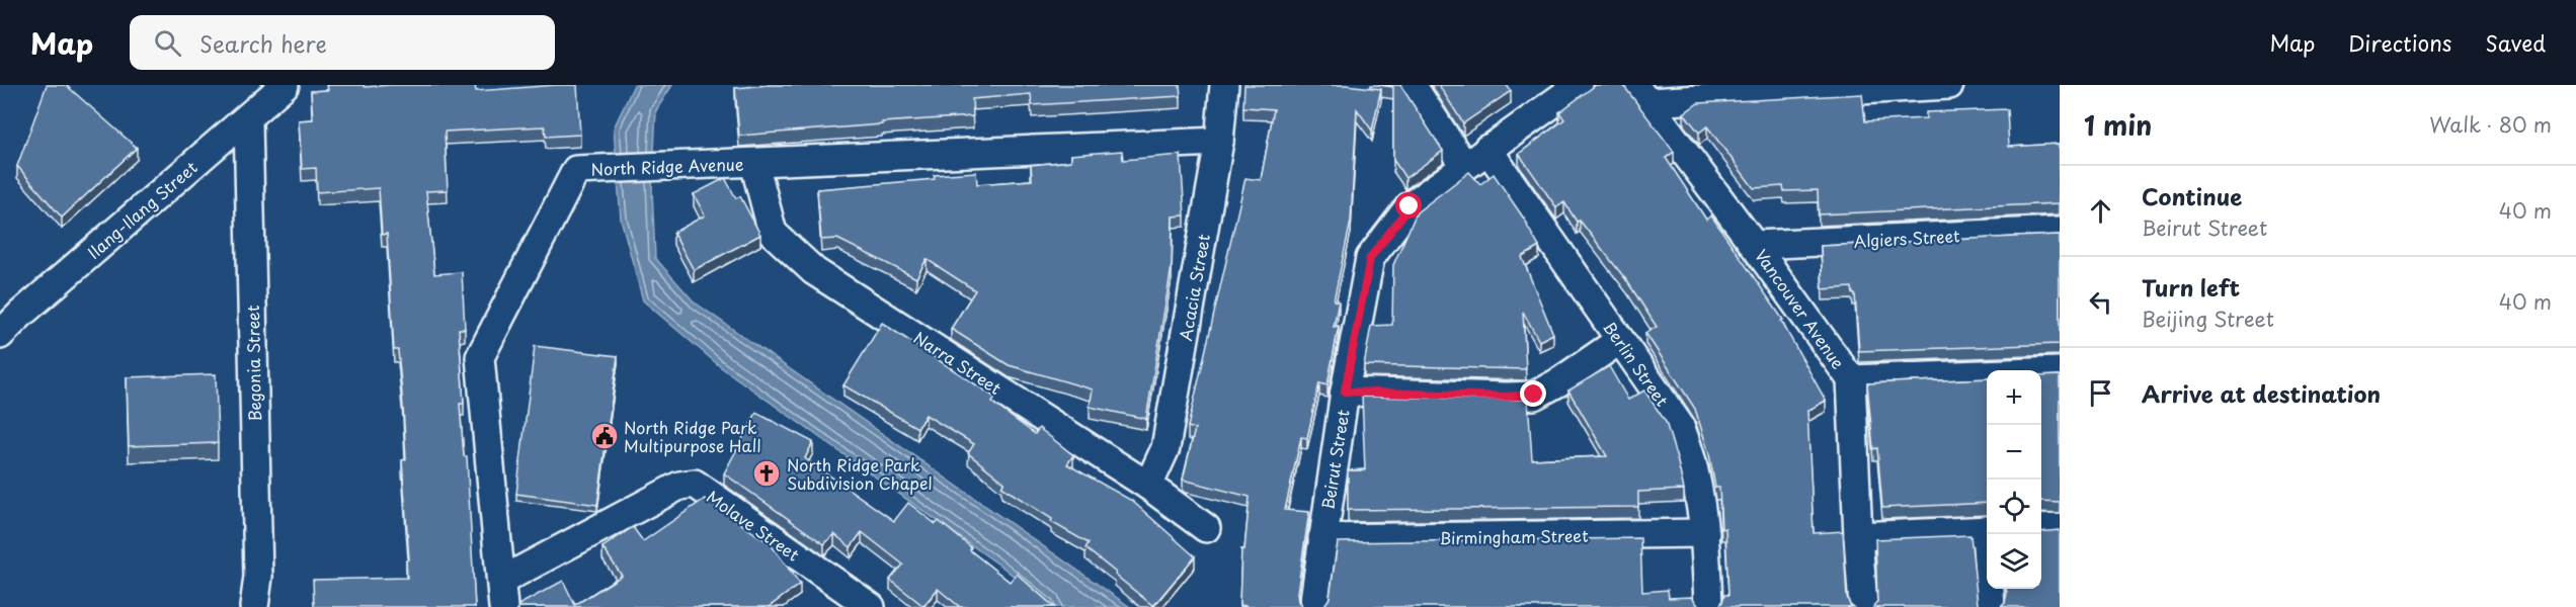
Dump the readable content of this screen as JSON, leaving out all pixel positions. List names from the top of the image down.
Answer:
{
  "streets": {
    "street": [
      "North Ridge Avenue",
      "Ilang-Ilang Street",
      "Algiers Street",
      "Acacia Street",
      "Vancouver Avenue",
      "Narra Street",
      "Begonia Street",
      "Berlin Street",
      "Beirut Street",
      "Molave Street",
      "Birmingham Street"
    ]
  },
  "crossings": [
    ["North Ridge Avenue", "Acacia Street"],
    ["North Ridge Avenue", "Narra Street"],
    ["North Ridge Avenue", "Molave Street"],
    ["Ilang-Ilang Street", "Begonia Street"],
    ["Algiers Street", "Vancouver Avenue"],
    ["Acacia Street", "Narra Street"],
    ["Berlin Street", "Beirut Street"],
    ["Berlin Street", "Birmingham Street"],
    ["Beirut Street", "Birmingham Street"]
  ],
  "places": {
    "public building": ["North Ridge Park Multipurpose Hall"],
    "church": ["North Ridge Park Subdivision Chapel"]
  },
  "page": {
    "header": "Map",
    "search": "Search here",
    "nav": ["Map", "Directions", "Saved"],
    "heading": ["1 min", "Walk · 80 m"],
    "list": [
      ["Continue", "Beirut Street", "40 m"],
      ["Turn left", "Beijing Street", "40 m"],
      "Arrive at destination"
    ],
    "map_buttons": ["+", "−"]
  }
}
